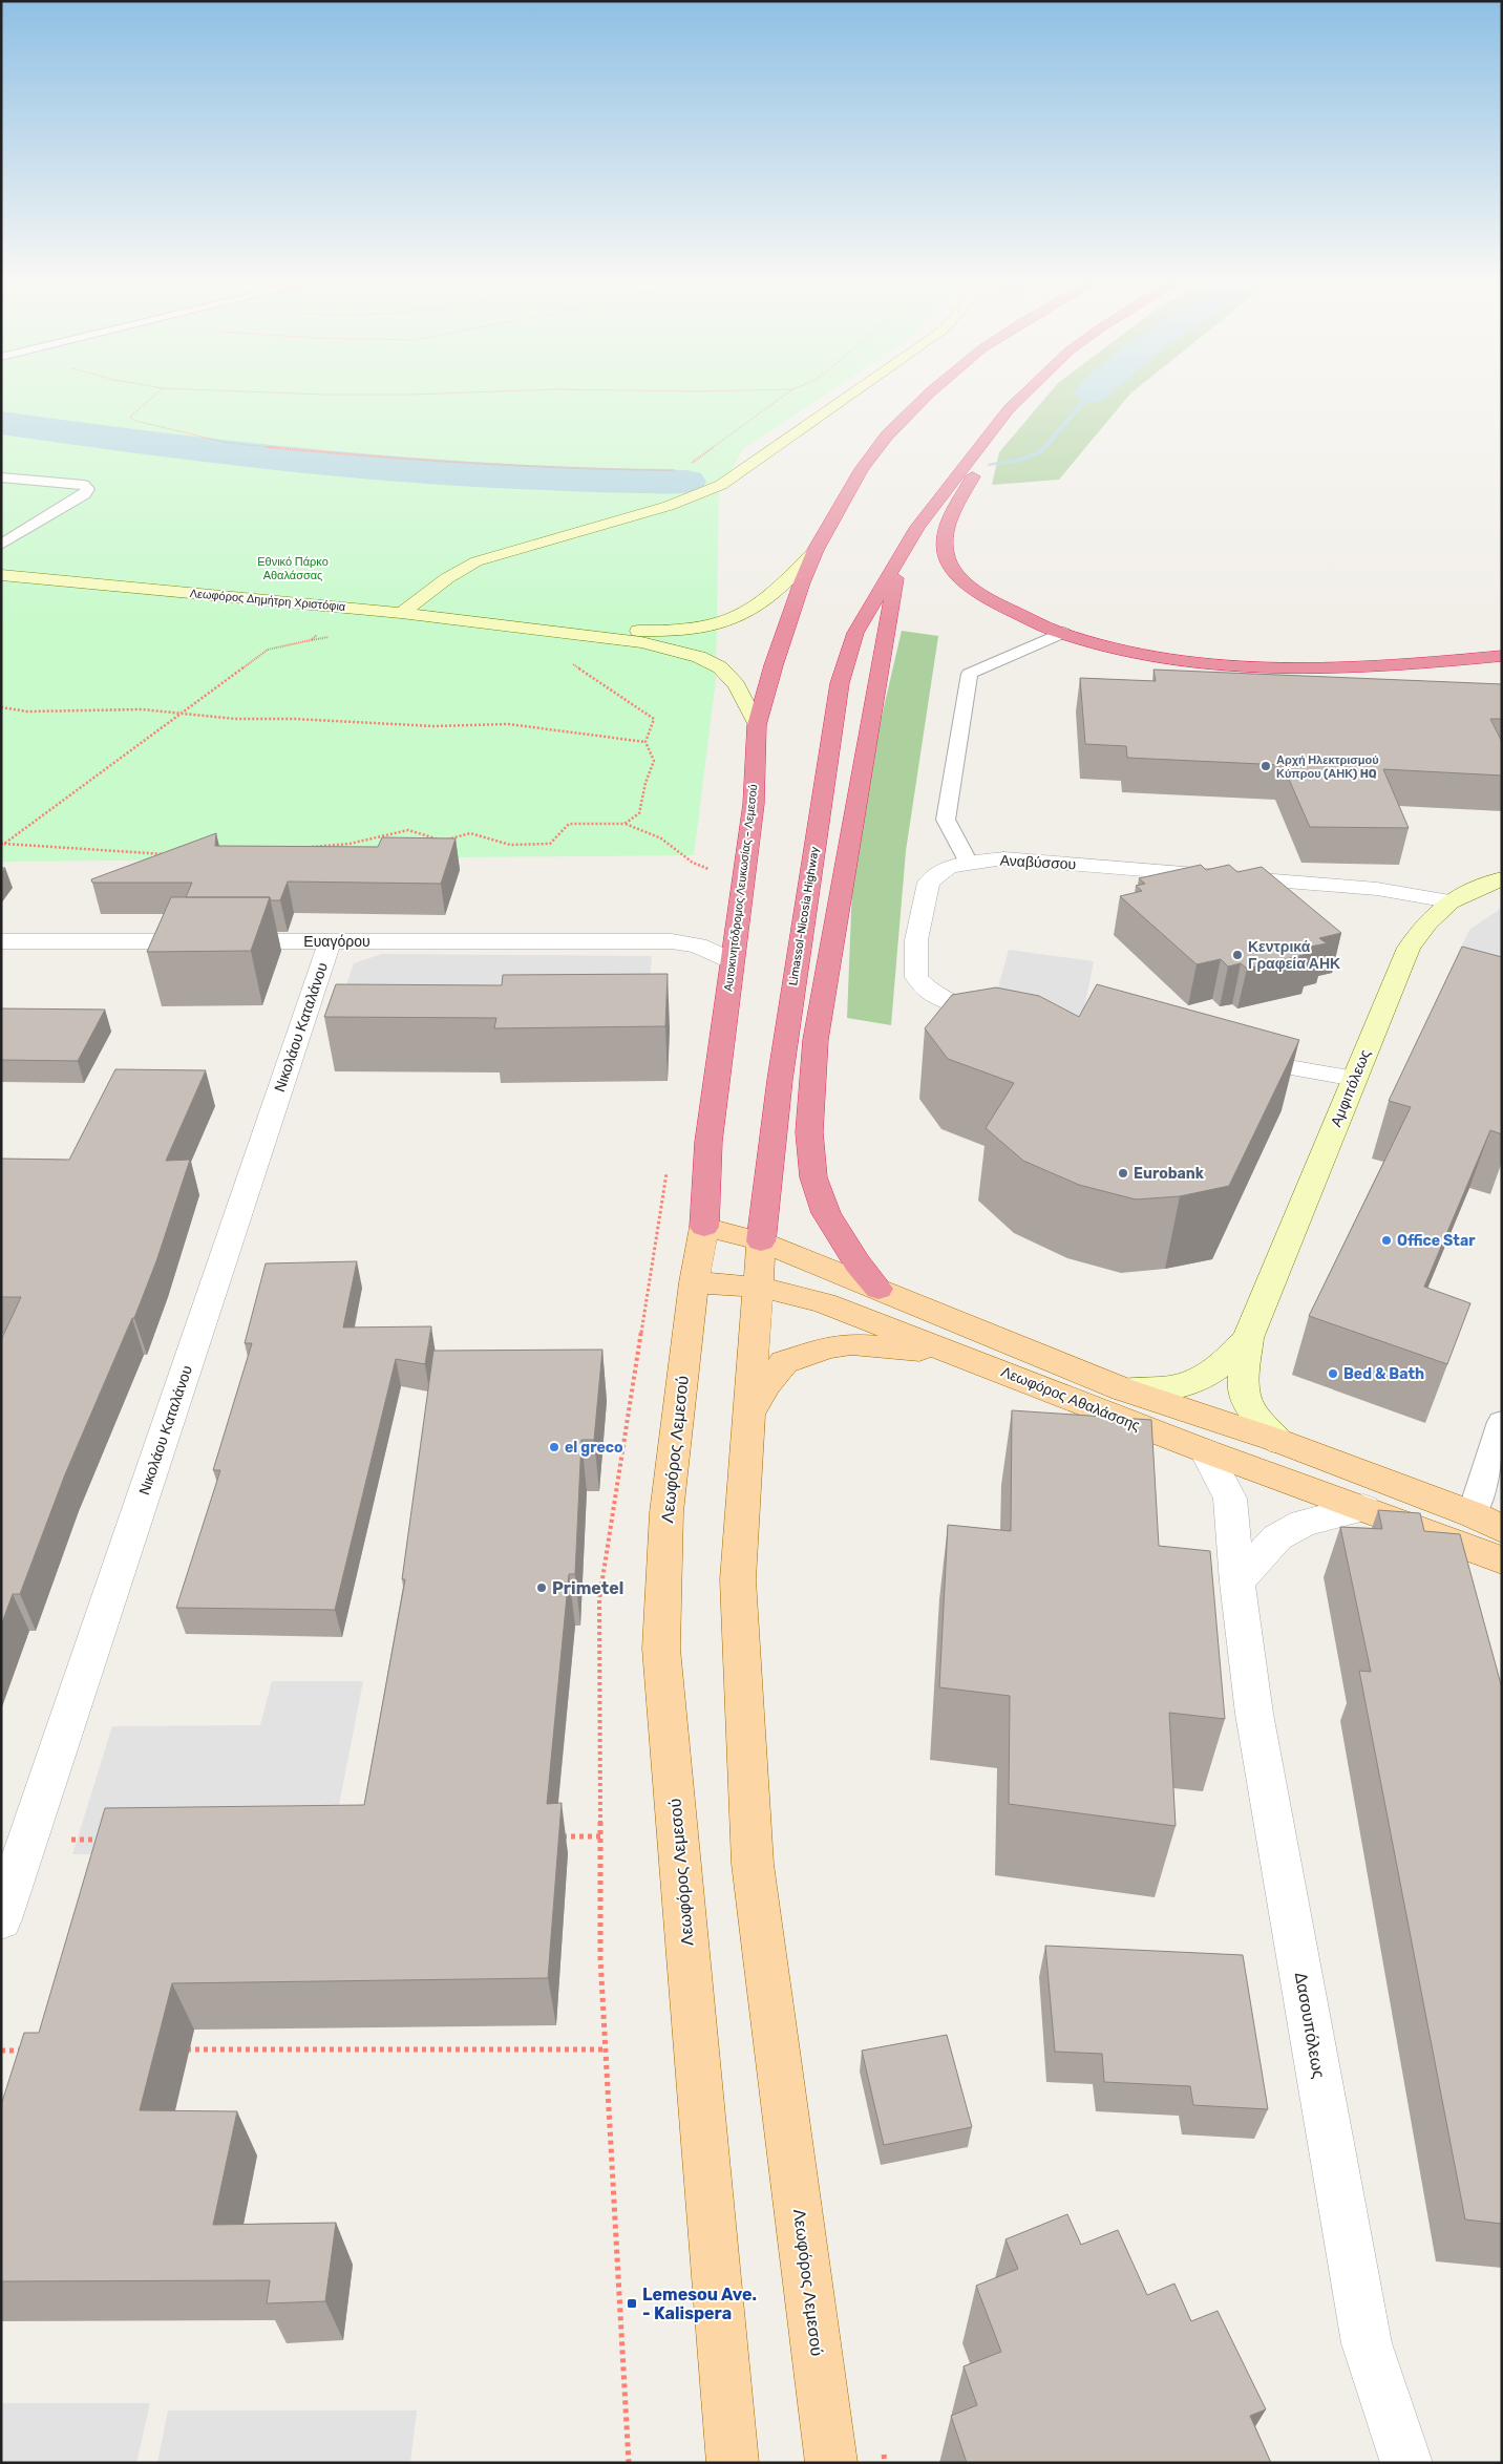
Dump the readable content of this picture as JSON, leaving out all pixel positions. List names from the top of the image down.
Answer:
{
  "streets": {
    "highway": ["Αυτοκινητόδρομος Λευκωσίας - Λεμεσού", "Limassol-Nicosia Highway"],
    "main road": [
      "Λεωφόρος Δημήτρη Χριστόφια",
      "Αμφιπόλεως",
      "Λεωφόρος Αθαλάσσης",
      "Λεωφόρος Λεμεσού"
    ],
    "street": [
      "Αναβύσσου",
      "Ευαγόρου",
      "Νικολάου Καταλάνου",
      "Δασουπόλεως"
    ]
  },
  "crossings": [
    ["Λεωφόρος Δημήτρη Χριστόφια", "Αυτοκινητόδρομος Λευκωσίας - Λεμεσού"],
    ["Αναβύσσου", "Αμφιπόλεως"],
    ["Αυτοκινητόδρομος Λευκωσίας - Λεμεσού", "Ευαγόρου"],
    ["Αυτοκινητόδρομος Λευκωσίας - Λεμεσού", "Λεωφόρος Αθαλάσσης"],
    ["Αυτοκινητόδρομος Λευκωσίας - Λεμεσού", "Λεωφόρος Λεμεσού"],
    ["Limassol-Nicosia Highway", "Λεωφόρος Αθαλάσσης"],
    ["Limassol-Nicosia Highway", "Λεωφόρος Λεμεσού"],
    ["Ευαγόρου", "Νικολάου Καταλάνου"],
    ["Αμφιπόλεως", "Λεωφόρος Αθαλάσσης"],
    ["Λεωφόρος Αθαλάσσης", "Λεωφόρος Λεμεσού"],
    ["Λεωφόρος Αθαλάσσης", "Δασουπόλεως"]
  ],
  "parks": ["Εθνικό Πάρκο Αθαλάσσας"],
  "places": {
    "other": [
      "Αρχή Ηλεκτρισμού Κύπρου (ΑΗΚ) HQ",
      "Κεντρικά Γραφεία ΑΗΚ",
      "Eurobank",
      "Office Star",
      "Bed & Bath",
      "el greco",
      "Primetel"
    ],
    "transit": ["Lemesou Ave. - Kalispera"]
  }
}
